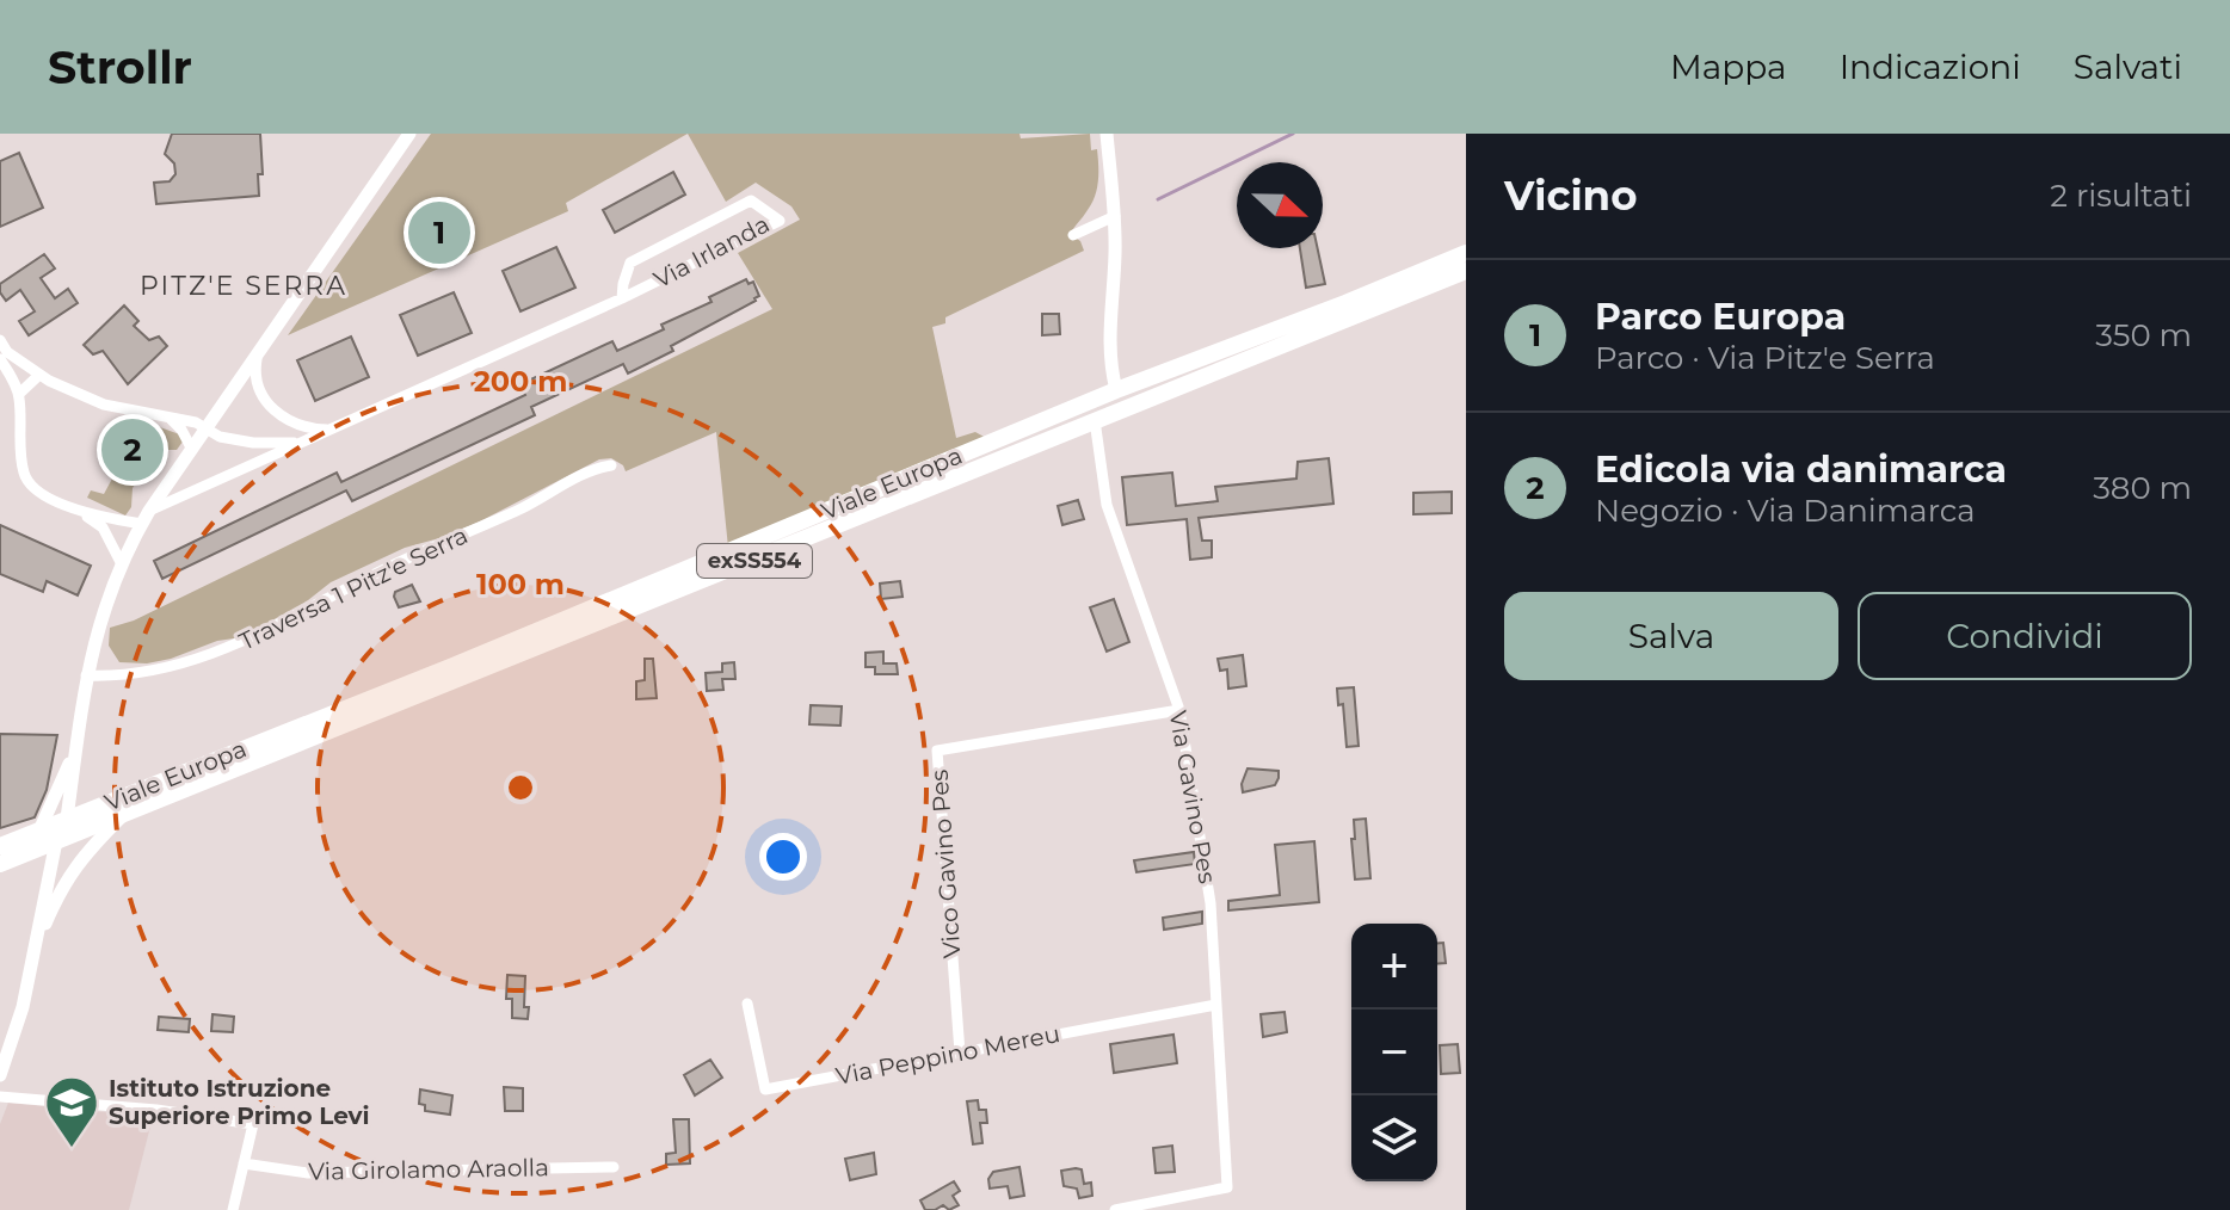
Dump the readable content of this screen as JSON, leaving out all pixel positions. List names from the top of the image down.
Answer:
{
  "streets": {
    "main road": ["Viale Europa", "exSS554"],
    "street": [
      "Via Irlanda",
      "Traversa 1 Pitz'e Serra",
      "Via Gavino Pes",
      "Vico Gavino Pes",
      "Via Peppino Mereu",
      "Via Girolamo Araolla"
    ]
  },
  "crossings": [
    ["Viale Europa", "Via Gavino Pes"],
    ["Via Gavino Pes", "Vico Gavino Pes"],
    ["Via Gavino Pes", "Via Peppino Mereu"],
    ["Vico Gavino Pes", "Via Peppino Mereu"]
  ],
  "districts": ["PITZ'E SERRA"],
  "places": {
    "school or university": ["Istituto Istruzione Superiore Primo Levi"]
  },
  "north": "right",
  "page": {
    "header": "Strollr",
    "nav": ["Mappa", "Indicazioni", "Salvati"],
    "heading": ["Vicino", "2 risultati"],
    "pins": ["1", "2"],
    "list": [
      {
        "mark": "1",
        "name": "Parco Europa",
        "note": "Parco · Via Pitz'e Serra",
        "value": "350 m"
      },
      {
        "mark": "2",
        "name": "Edicola via danimarca",
        "note": "Negozio · Via Danimarca",
        "value": "380 m"
      }
    ],
    "buttons": ["Salva", "Condividi"],
    "map_buttons": ["+", "−"]
  },
  "rings": ["200 m", "100 m"]
}
